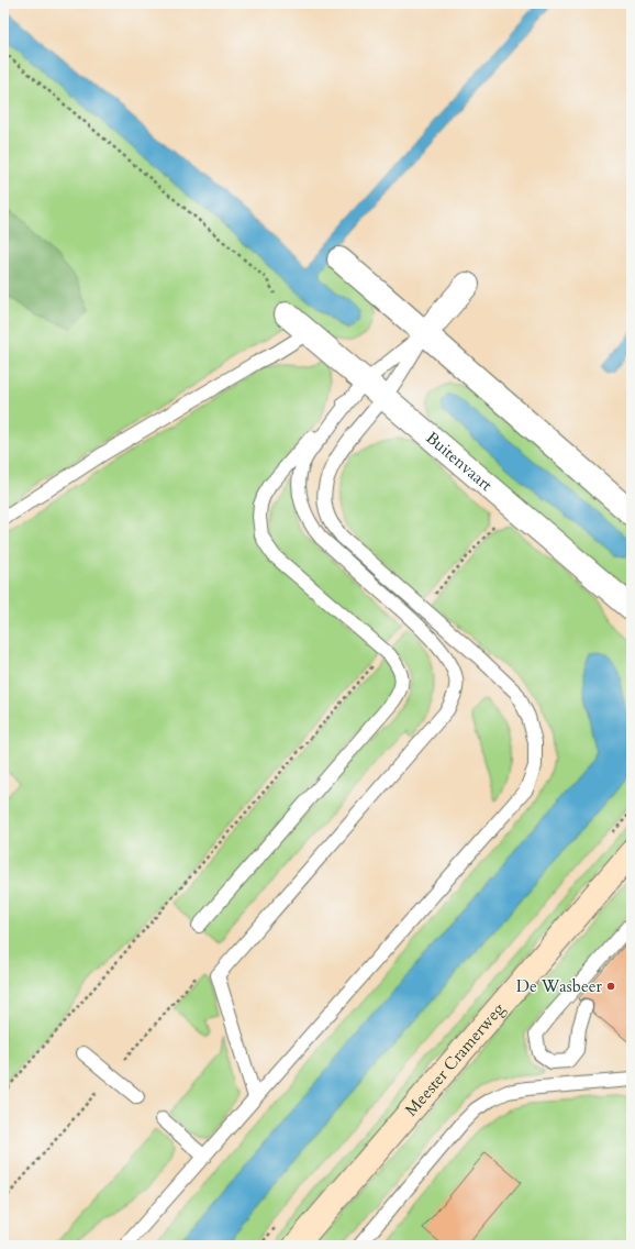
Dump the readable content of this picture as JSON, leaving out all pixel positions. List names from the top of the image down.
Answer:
{
  "streets": {
    "main road": ["Meester Cramerweg"],
    "street": ["Buitenvaart"]
  },
  "places": ["De Wasbeer"]
}
